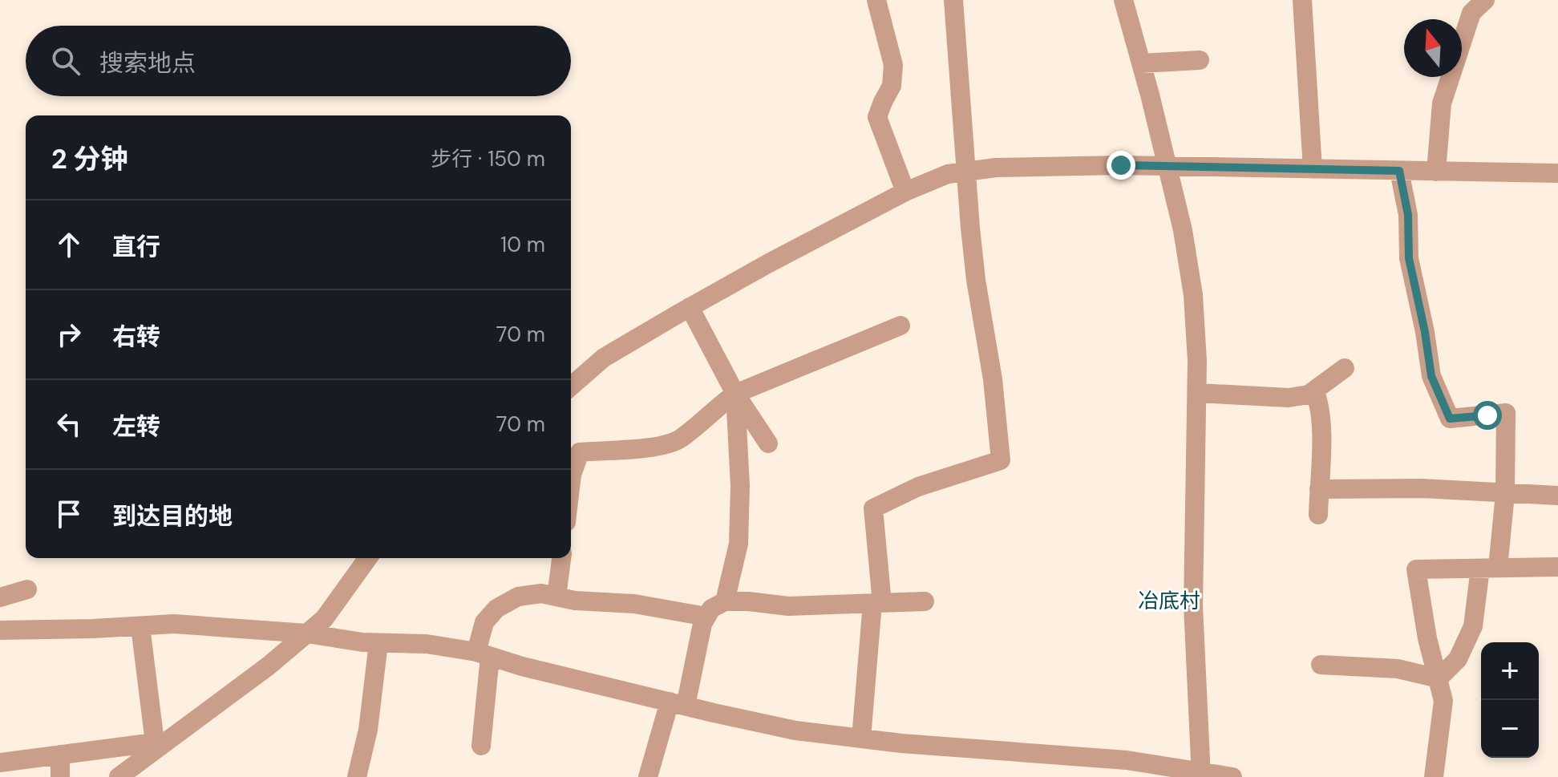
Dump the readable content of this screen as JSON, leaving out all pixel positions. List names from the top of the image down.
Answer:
{
  "districts": ["冶底村"],
  "north": "top",
  "page": {
    "search": "搜索地点",
    "heading": ["2 分钟", "步行 · 150 m"],
    "list": [
      ["直行", "10 m"],
      ["右转", "70 m"],
      ["左转", "70 m"],
      "到达目的地"
    ],
    "map_buttons": ["+", "−"]
  }
}
